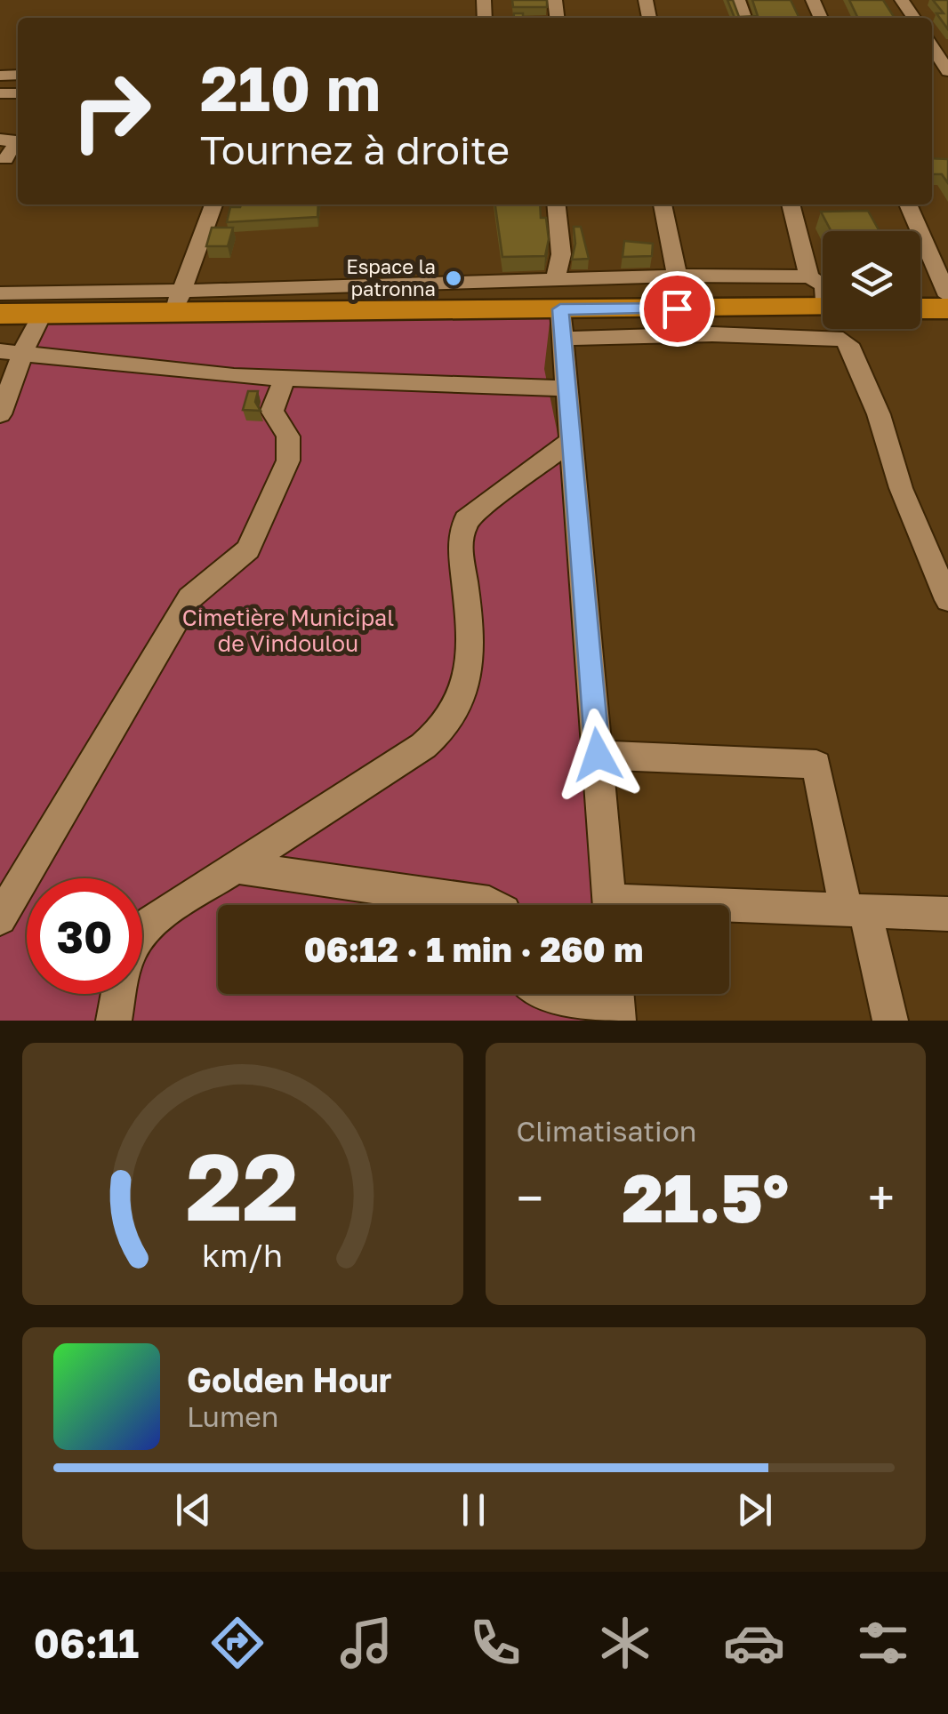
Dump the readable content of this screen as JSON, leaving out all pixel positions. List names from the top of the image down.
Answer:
{
  "parks": ["Cimetière Municipal de Vindoulou"],
  "places": ["Espace la patronna"],
  "page": {
    "turn": ["210 m", "Tournez à droite"],
    "limit": "30",
    "trip": "06:12 · 1 min · 260 m",
    "tile": "Climatisation",
    "heat": ["−", "21.5°", "+"],
    "song": ["Golden Hour", "Lumen"],
    "tabs": "06:11",
    "gauge": ["22", "km/h"]
  }
}
